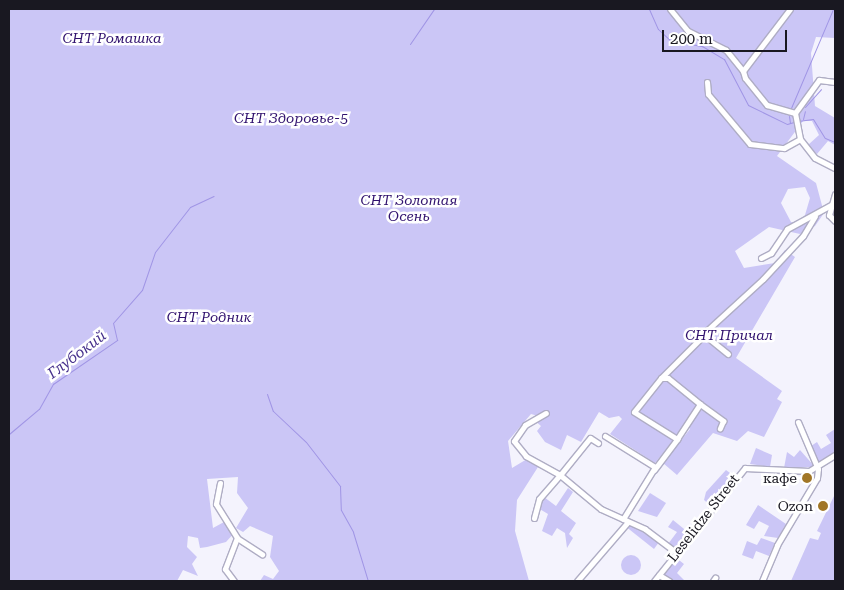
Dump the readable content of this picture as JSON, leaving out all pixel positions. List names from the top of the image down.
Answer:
{
  "streets": {
    "street": ["Leselidze Street"]
  },
  "water": ["Глубокий"],
  "parks": [
    "СНТ Ромашка",
    "СНТ Здоровье-5",
    "СНТ Золотая Осень",
    "СНТ Родник",
    "СНТ Причал"
  ],
  "places": ["кафе", "Ozon"],
  "scale_bar": "200 m"
}
